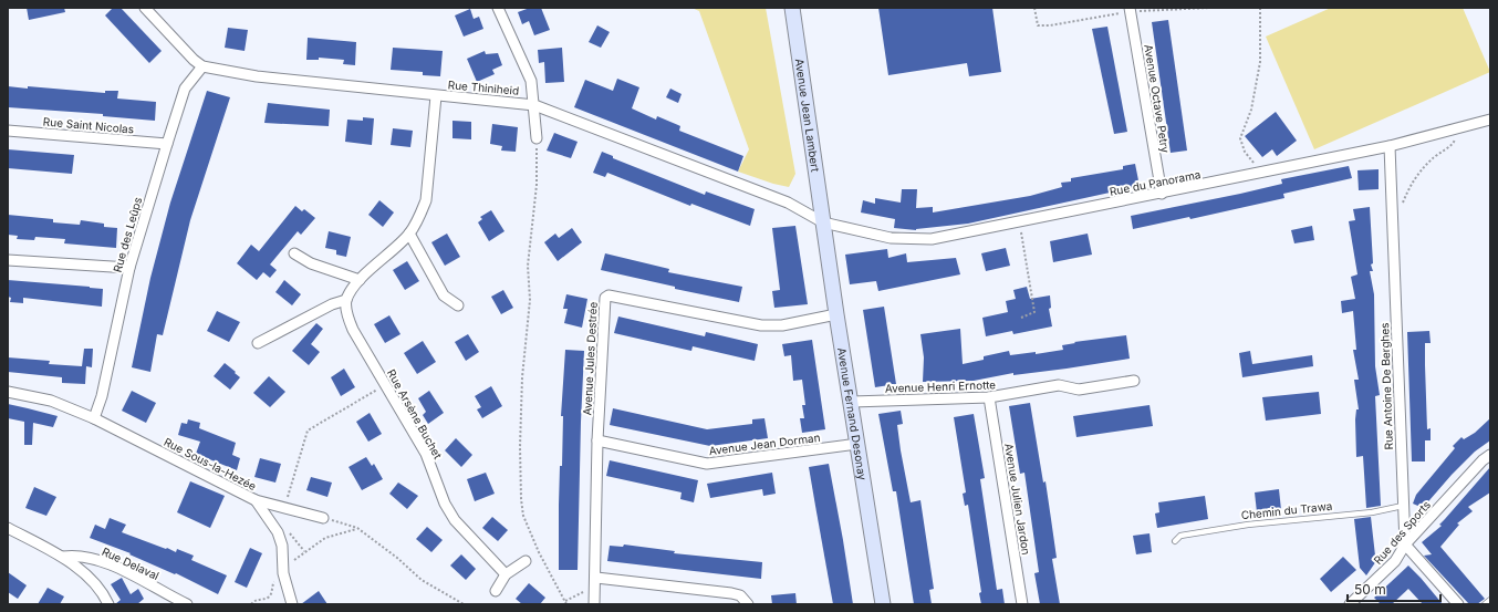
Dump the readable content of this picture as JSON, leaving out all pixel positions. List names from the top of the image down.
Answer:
{
  "streets": {
    "main road": ["Avenue Jean Lambert", "Avenue Fernand Desonay"],
    "street": [
      "Rue Thiniheid",
      "Avenue Octave Petry",
      "Rue Saint Nicolas",
      "Rue du Panorama",
      "Rue des Leûps",
      "Avenue Jules Destrée",
      "Avenue Henri Ernotte",
      "Rue Antoine De Berghes",
      "Rue Arsène Buchet",
      "Avenue Jean Dorman",
      "Rue Sous-la-Hezée",
      "Avenue Julien Jardon",
      "Rue des Sports",
      "Rue Delaval"
    ],
    "lane": ["Chemin du Trawa"]
  },
  "crossings": [
    ["Rue Thiniheid", "Avenue Jean Lambert"],
    ["Rue Thiniheid", "Rue du Panorama"],
    ["Rue Thiniheid", "Rue des Leûps"],
    ["Rue Thiniheid", "Avenue Fernand Desonay"],
    ["Avenue Octave Petry", "Rue du Panorama"],
    ["Avenue Jean Lambert", "Rue du Panorama"],
    ["Avenue Jean Lambert", "Avenue Fernand Desonay"],
    ["Rue Saint Nicolas", "Rue des Leûps"],
    ["Rue du Panorama", "Rue Antoine De Berghes"],
    ["Rue du Panorama", "Avenue Fernand Desonay"],
    ["Rue des Leûps", "Rue Sous-la-Hezée"],
    ["Avenue Jules Destrée", "Avenue Fernand Desonay"],
    ["Avenue Jules Destrée", "Avenue Jean Dorman"],
    ["Avenue Henri Ernotte", "Avenue Fernand Desonay"],
    ["Avenue Henri Ernotte", "Avenue Julien Jardon"],
    ["Rue Antoine De Berghes", "Chemin du Trawa"],
    ["Rue Antoine De Berghes", "Rue des Sports"],
    ["Avenue Fernand Desonay", "Avenue Jean Dorman"]
  ],
  "scale_bar": "50 m"
}
